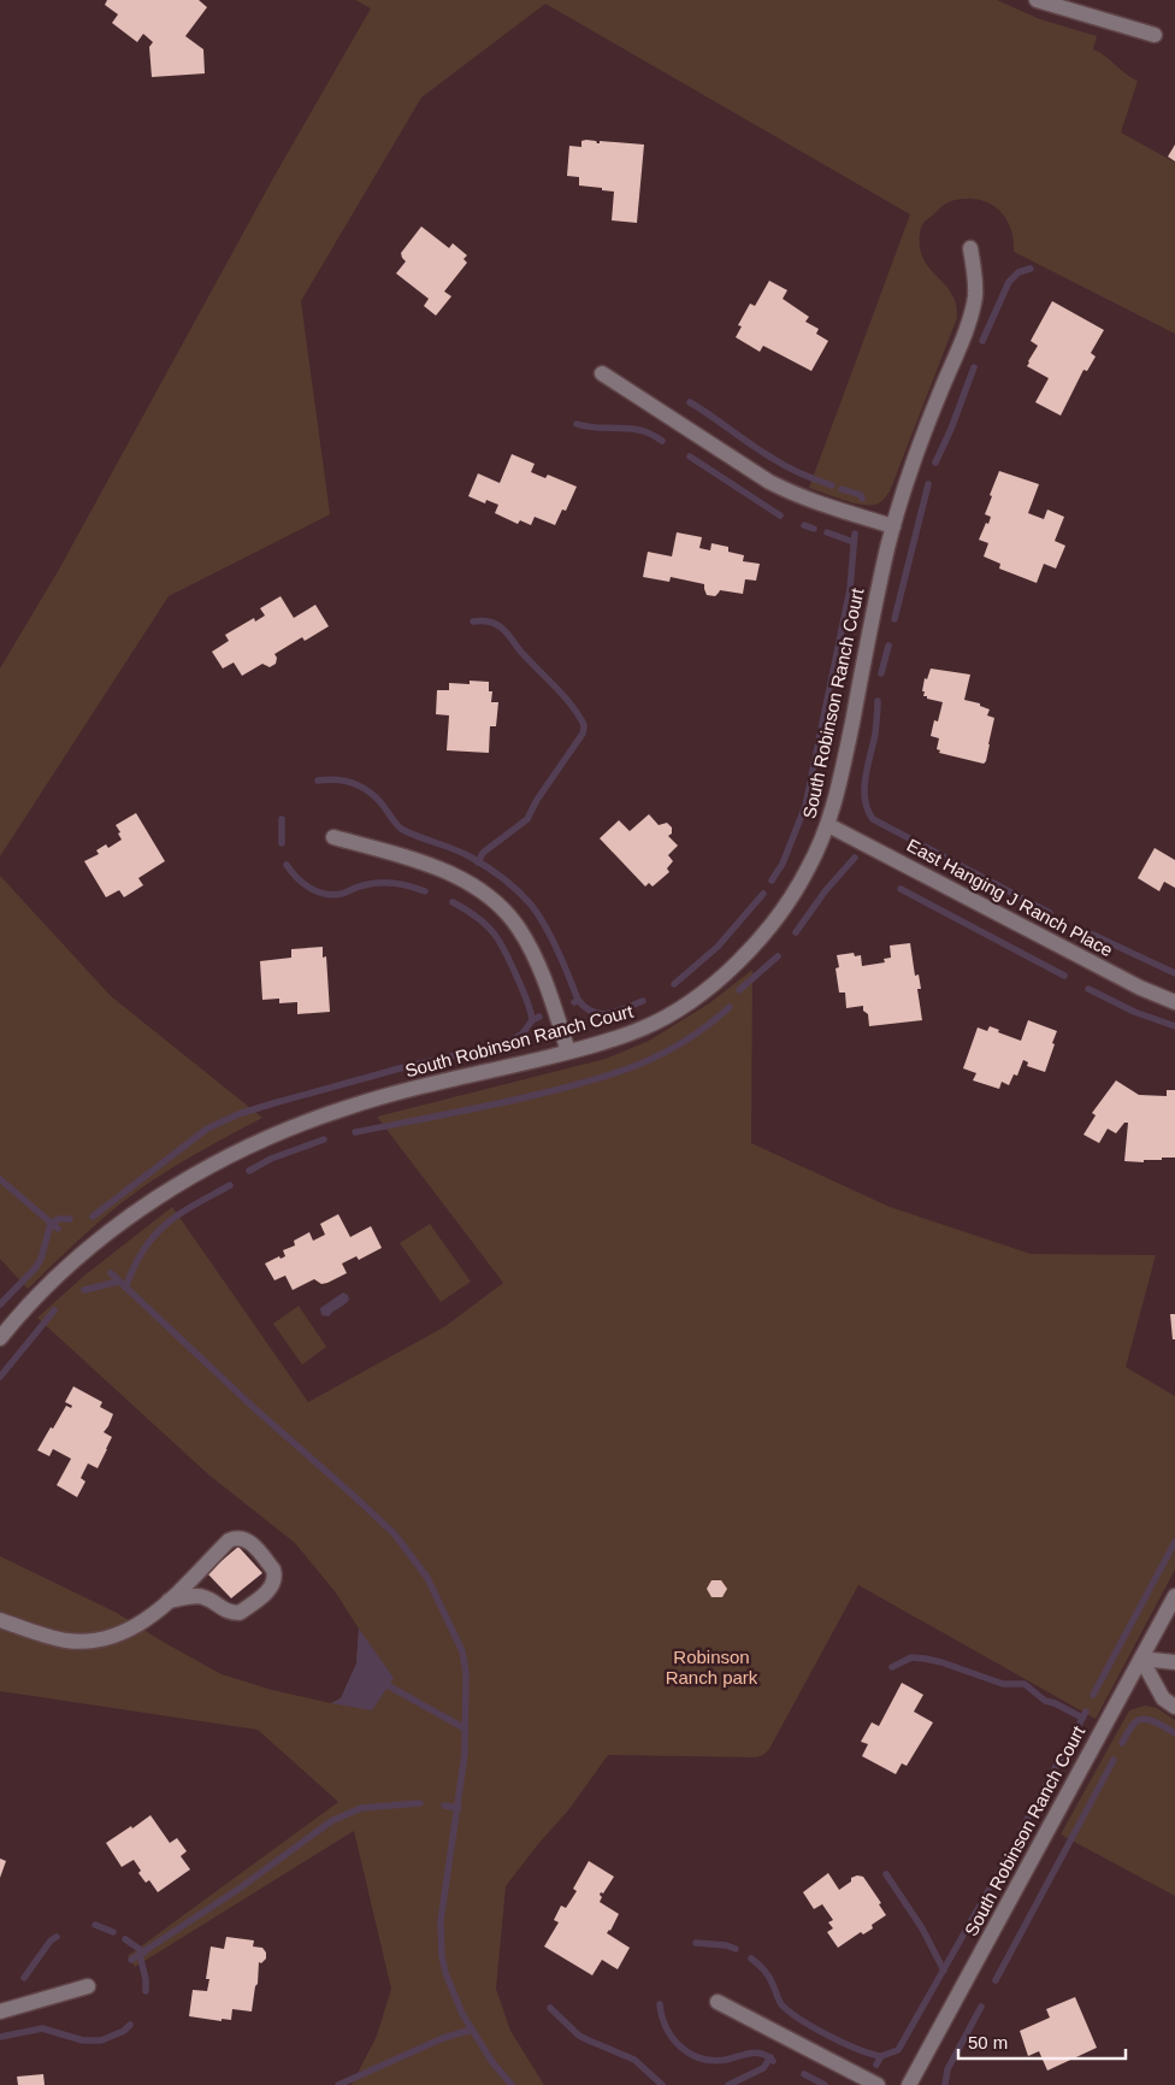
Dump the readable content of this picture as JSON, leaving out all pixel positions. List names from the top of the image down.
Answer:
{
  "streets": {
    "street": ["South Robinson Ranch Court", "East Hanging J Ranch Place"]
  },
  "crossings": [
    ["South Robinson Ranch Court", "East Hanging J Ranch Place"]
  ],
  "parks": ["Robinson Ranch park"],
  "scale_bar": "50 m"
}
